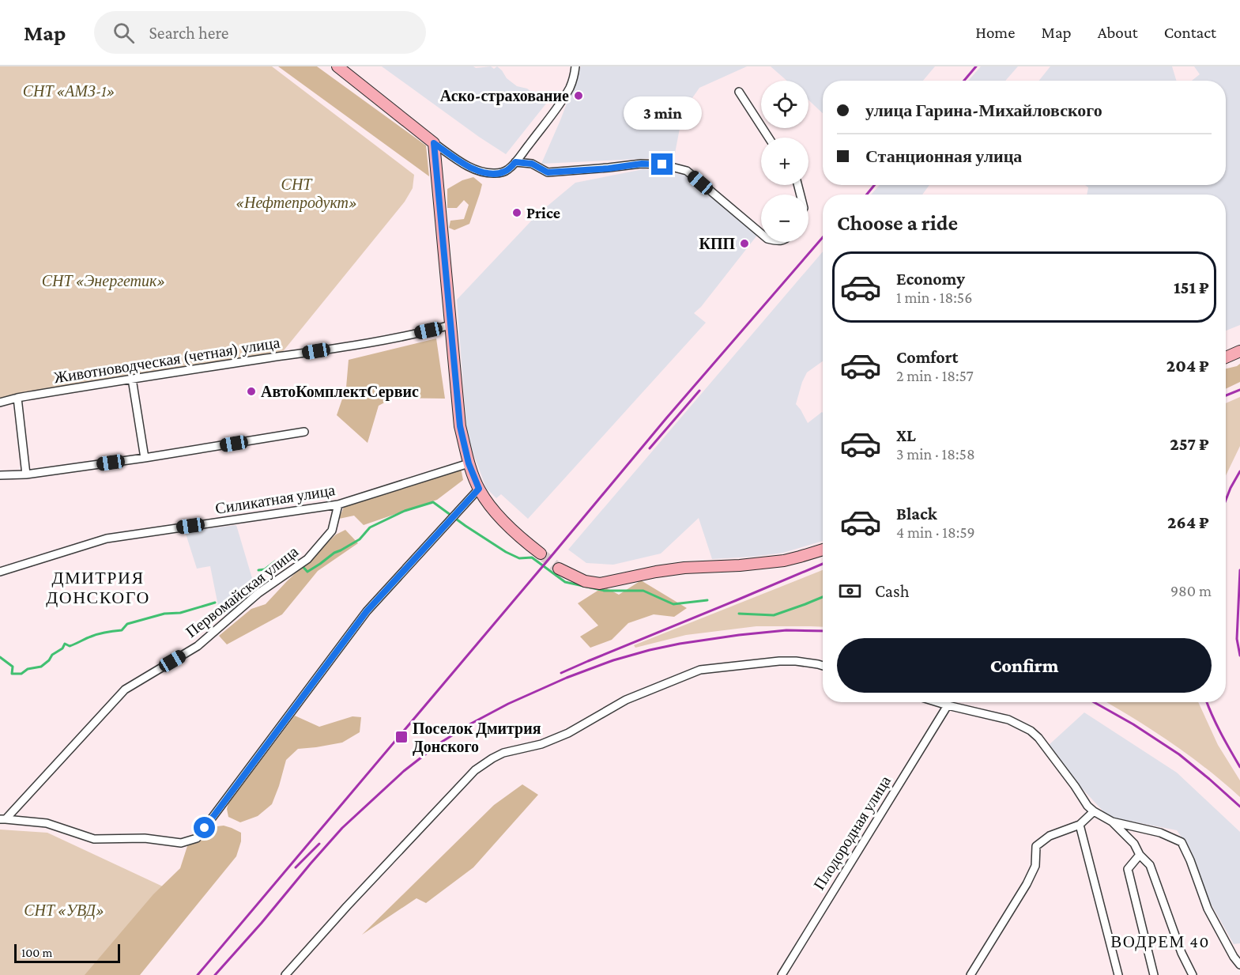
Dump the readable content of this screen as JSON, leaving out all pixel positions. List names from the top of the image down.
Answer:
{
  "streets": {
    "street": [
      "Животноводческая (четная) улица",
      "Силикатная улица",
      "Первомайская улица",
      "Плодородная улица"
    ]
  },
  "crossings": [
    ["Силикатная улица", "Первомайская улица"]
  ],
  "districts": ["ДМИТРИЯ ДОНСКОГО", "ВОДРЕМ 40"],
  "parks": [
    "СНТ «АМЗ-1»",
    "СНТ «Нефтепродукт»",
    "СНТ «Энергетик»",
    "СНТ «УВД»"
  ],
  "places": {
    "other": [
      "Аско-страхование",
      "Price",
      "КПП",
      "АвтоКомплектСервис"
    ],
    "transit": ["Поселок Дмитрия Донского"]
  },
  "scale_bar": "100 m",
  "page": {
    "header": "Map",
    "search": "Search here",
    "nav": [
      "Home",
      "Map",
      "About",
      "Contact"
    ],
    "map_buttons": ["+", "−"],
    "banner": ["улица Гарина-Михайловского", "Станционная улица"],
    "bubble": "3 min",
    "heading": "Choose a ride",
    "list": [
      {
        "name": "Economy",
        "note": "1 min · 18:56",
        "value": "151 ₽"
      },
      {
        "name": "Comfort",
        "note": "2 min · 18:57",
        "value": "204 ₽"
      },
      {
        "name": "XL",
        "note": "3 min · 18:58",
        "value": "257 ₽"
      },
      {
        "name": "Black",
        "note": "4 min · 18:59",
        "value": "264 ₽"
      }
    ],
    "pay": ["Cash", "980 m"],
    "buttons": "Confirm",
    "scale": "100 m"
  }
}
